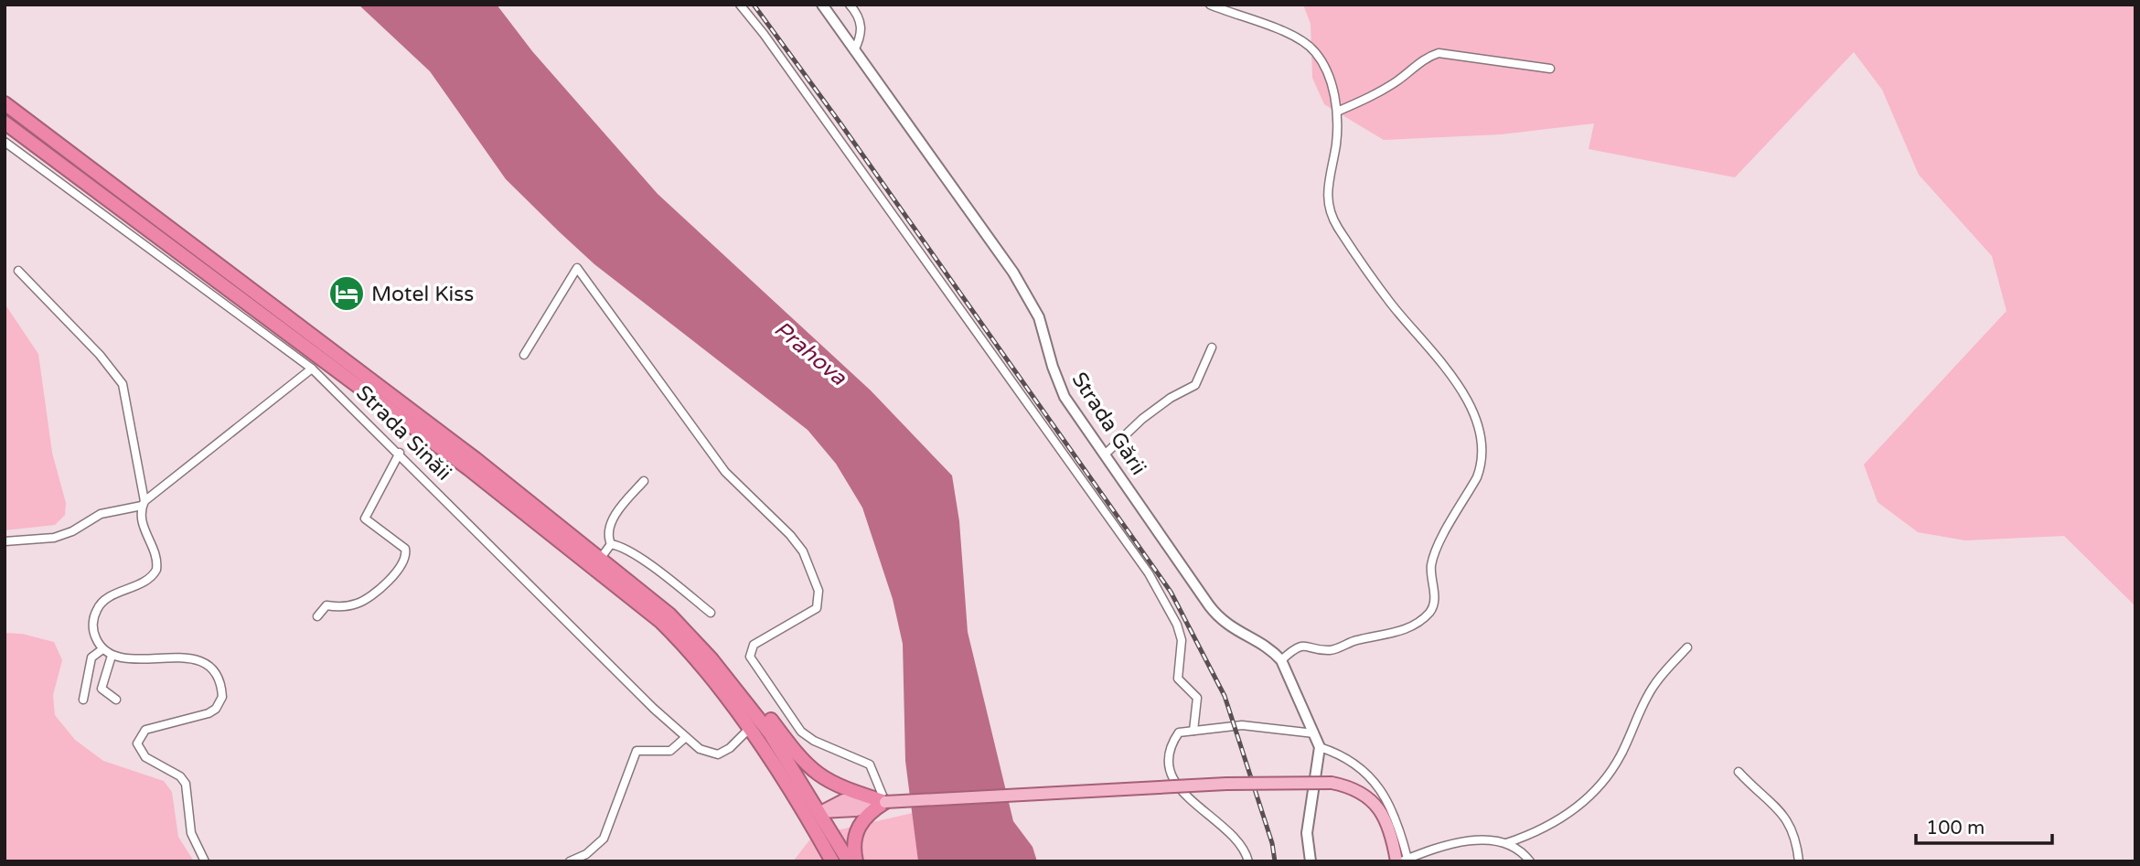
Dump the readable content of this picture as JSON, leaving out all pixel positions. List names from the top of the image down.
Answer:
{
  "streets": {
    "street": ["Strada Gării", "Strada Sinăii"]
  },
  "water": ["Prahova"],
  "places": {
    "hotel": ["Motel Kiss"]
  },
  "scale_bar": "100 m"
}
